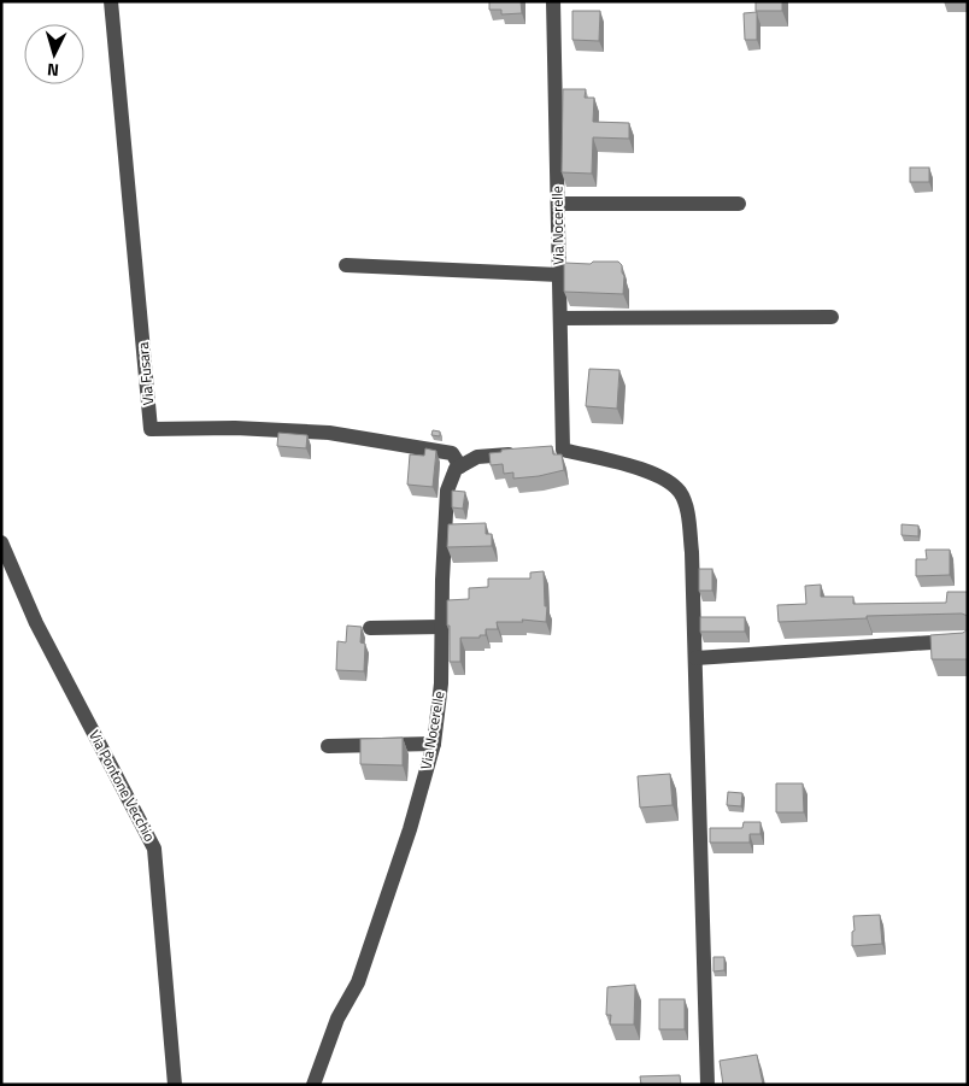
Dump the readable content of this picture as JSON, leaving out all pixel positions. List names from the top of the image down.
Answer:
{
  "streets": {
    "street": ["Via Nocerelle", "Via Fusara", "Via Pontone Vecchio"]
  },
  "crossings": [
    ["Via Nocerelle", "Via Fusara"]
  ],
  "north": "bottom"
}
